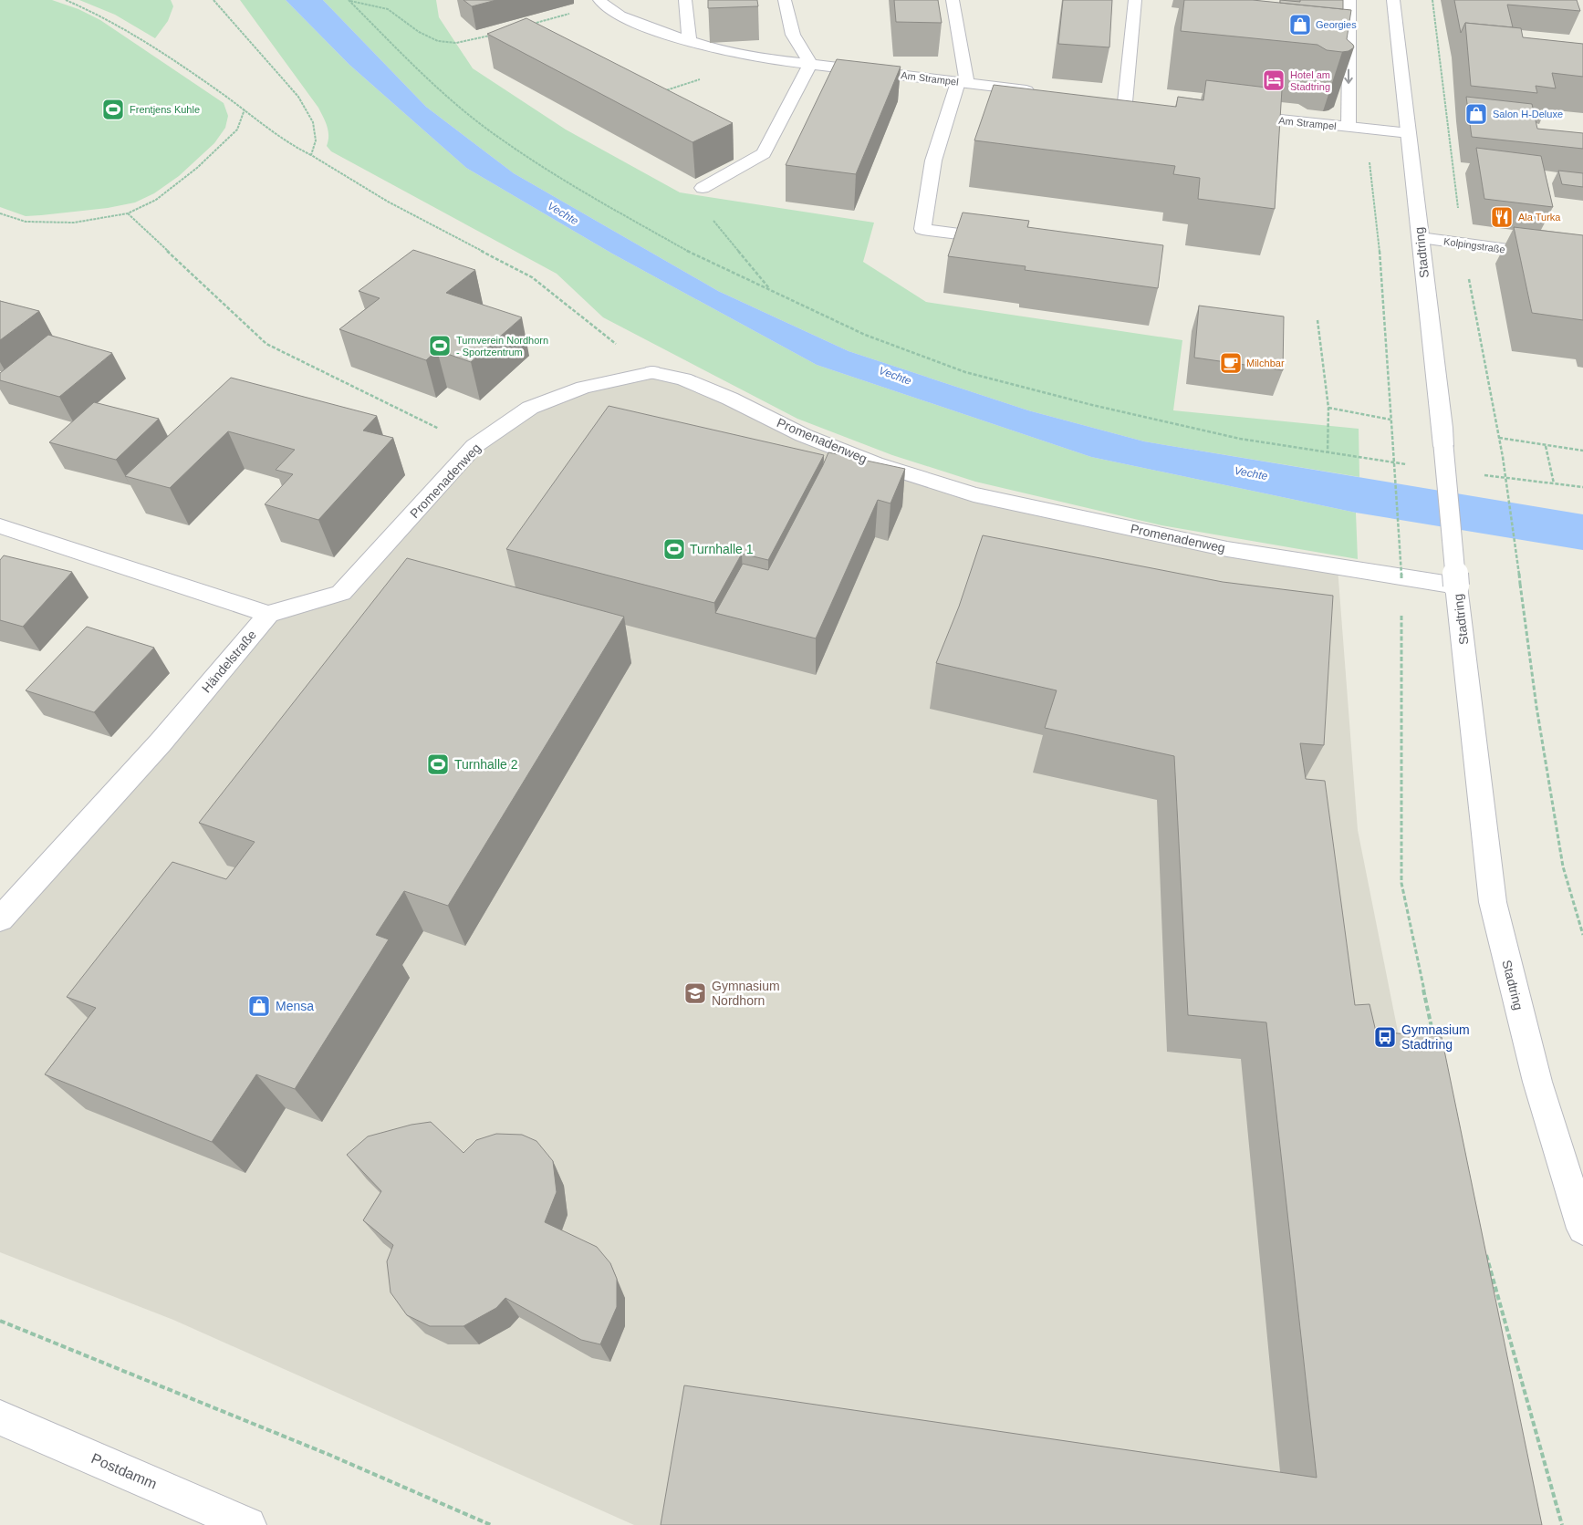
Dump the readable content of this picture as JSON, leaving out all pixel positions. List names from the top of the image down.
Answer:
{
  "streets": {
    "street": [
      "Am Strampel",
      "Kolpingstraße",
      "Stadtring",
      "Promenadenweg",
      "Händelstraße",
      "Postdamm"
    ]
  },
  "crossings": [
    ["Am Strampel", "Stadtring"],
    ["Kolpingstraße", "Stadtring"],
    ["Stadtring", "Promenadenweg"],
    ["Promenadenweg", "Händelstraße"]
  ],
  "water": ["Vechte"],
  "places": {
    "shop": ["Georgies", "Salon H-Deluxe", "Mensa"],
    "hotel": ["Hotel am Stadtring"],
    "sports": [
      "Frentjens Kuhle",
      "Turnverein Nordhorn - Sportzentrum",
      "Turnhalle 1",
      "Turnhalle 2"
    ],
    "restaurant": ["Ala Turka"],
    "cafe": ["Milchbar"],
    "school or university": ["Gymnasium Nordhorn"],
    "bus stop": ["Gymnasium Stadtring"]
  }
}
